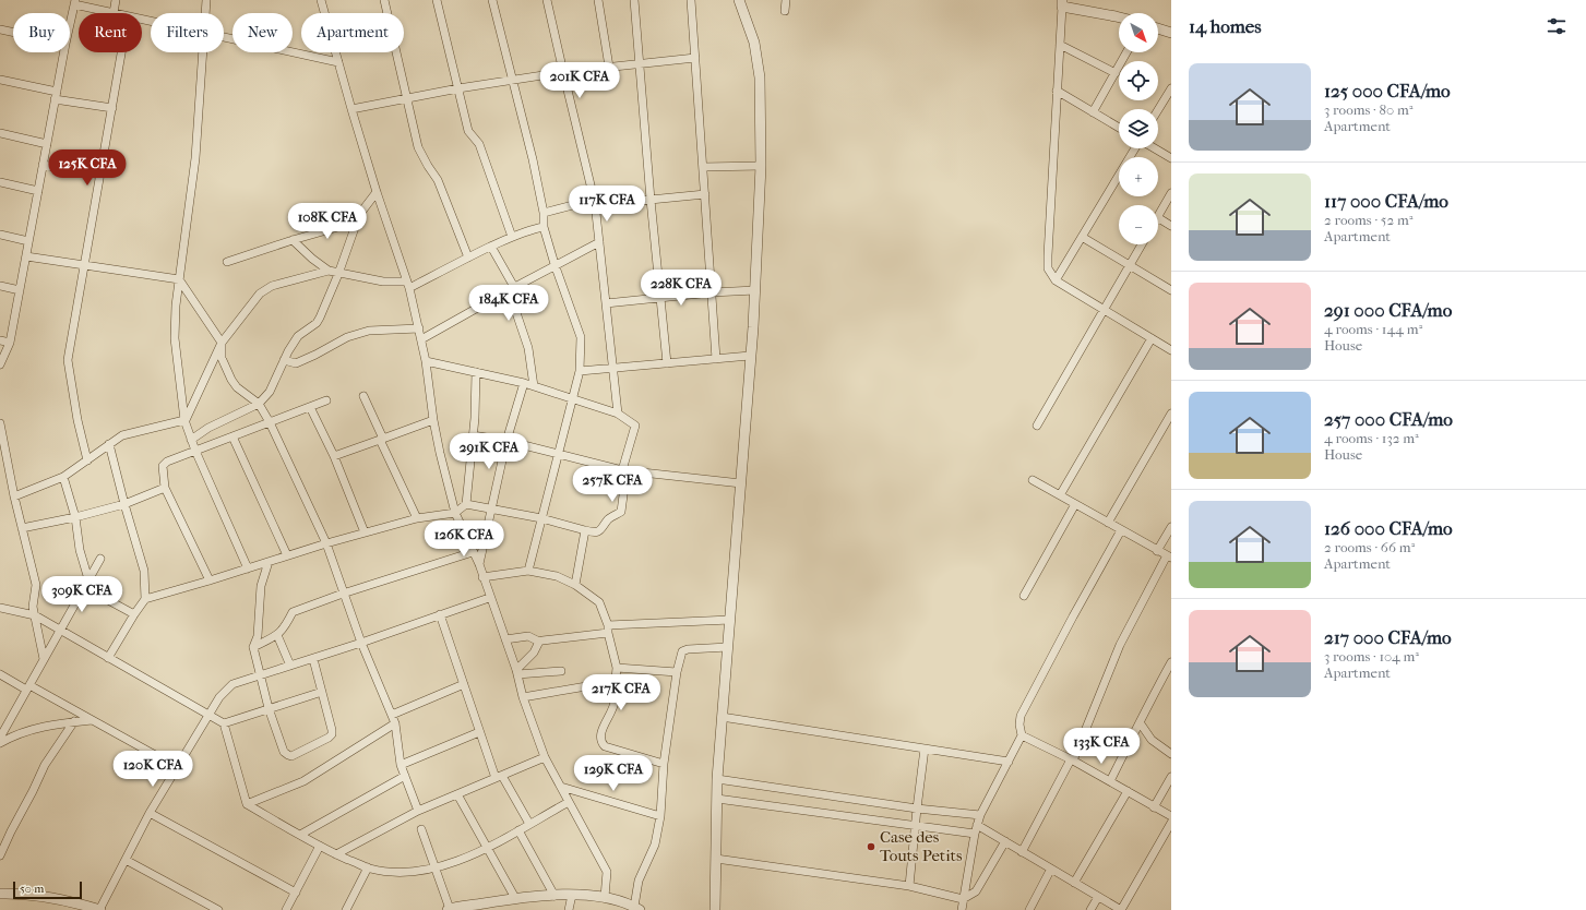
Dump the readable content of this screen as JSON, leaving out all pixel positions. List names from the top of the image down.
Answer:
{
  "places": ["Case des Touts Petits"],
  "scale_bar": "50 m",
  "north": "bottom right",
  "page": {
    "heading": "14 homes",
    "map_buttons": ["+", "−"],
    "chip": [
      "Buy",
      "Rent",
      "Filters",
      "New",
      "Apartment"
    ],
    "list": [
      {
        "name": "125 000 CFA/mo",
        "note": "3 rooms · 80 m² · Apartment"
      },
      {
        "name": "117 000 CFA/mo",
        "note": "2 rooms · 52 m² · Apartment"
      },
      {
        "name": "291 000 CFA/mo",
        "note": "4 rooms · 144 m² · House"
      },
      {
        "name": "257 000 CFA/mo",
        "note": "4 rooms · 132 m² · House"
      },
      {
        "name": "126 000 CFA/mo",
        "note": "2 rooms · 66 m² · Apartment"
      },
      {
        "name": "217 000 CFA/mo",
        "note": "3 rooms · 104 m² · Apartment"
      }
    ],
    "price": [
      "201K CFA",
      "125K CFA",
      "117K CFA",
      "108K CFA",
      "228K CFA",
      "184K CFA",
      "291K CFA",
      "257K CFA",
      "126K CFA",
      "309K CFA",
      "217K CFA",
      "133K CFA",
      "120K CFA",
      "129K CFA"
    ],
    "scale": "50 m"
  }
}
